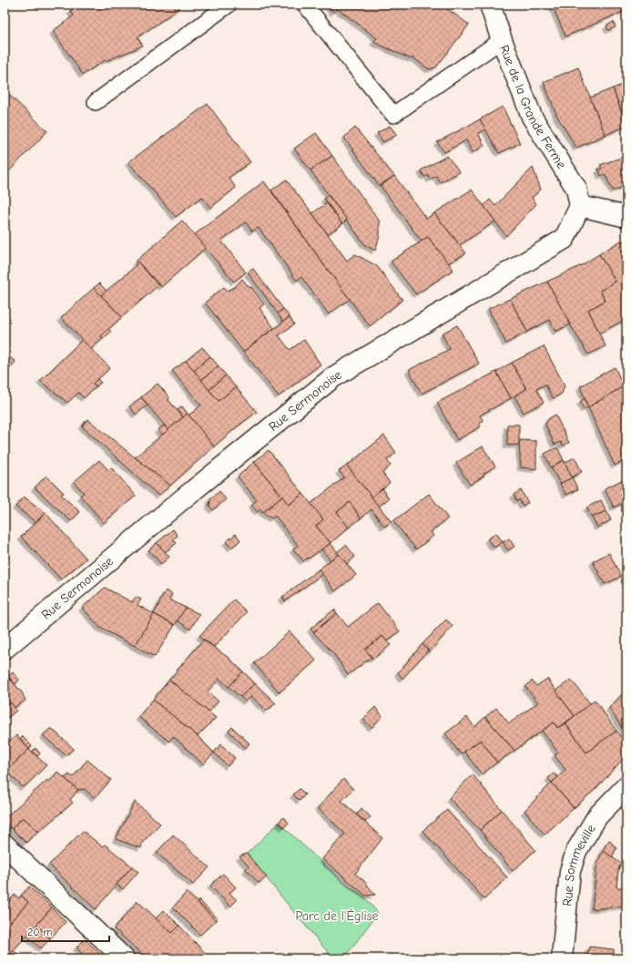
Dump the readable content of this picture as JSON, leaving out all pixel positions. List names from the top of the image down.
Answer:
{
  "streets": {
    "street": ["Rue de la Grande Ferme", "Rue Sermonoise", "Rue Sommeville"]
  },
  "crossings": [
    ["Rue de la Grande Ferme", "Rue Sermonoise"]
  ],
  "parks": ["Parc de l'Église"],
  "scale_bar": "20 m"
}
